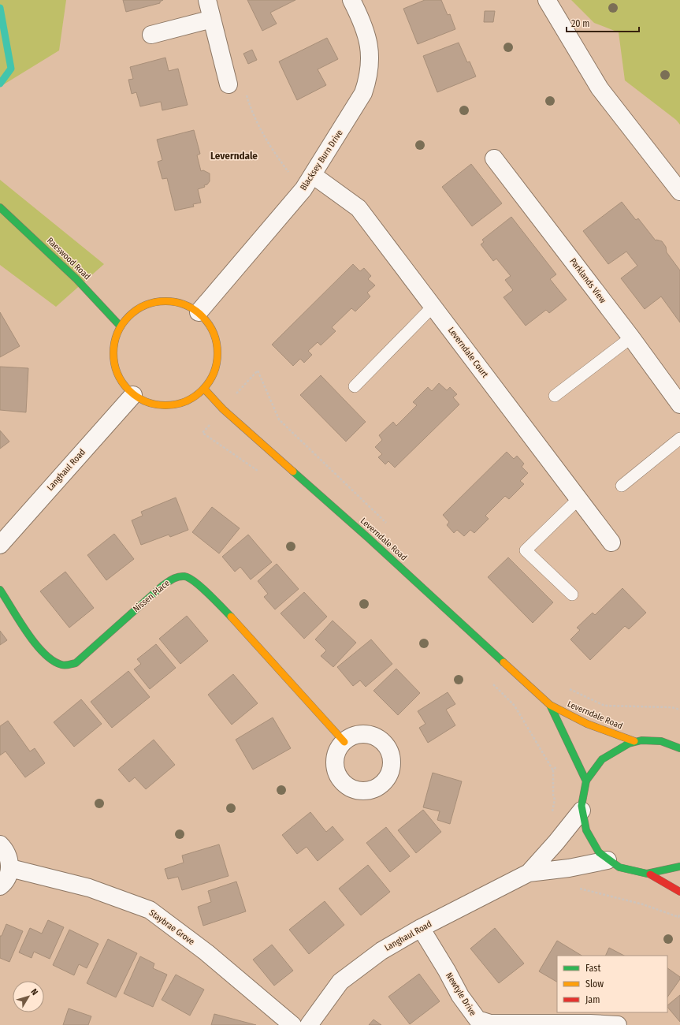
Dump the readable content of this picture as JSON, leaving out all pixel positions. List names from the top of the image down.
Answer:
{
  "streets": {
    "street": [
      "Blacksey Burn Drive",
      "Raeswood Road",
      "Parklands View",
      "Leverndale Court",
      "Langhaul Road",
      "Leverndale Road",
      "Nissen Place",
      "Staybrae Grove",
      "Newtyle Drive"
    ]
  },
  "crossings": [
    ["Blacksey Burn Drive", "Raeswood Road"],
    ["Blacksey Burn Drive", "Leverndale Court"],
    ["Blacksey Burn Drive", "Langhaul Road"],
    ["Blacksey Burn Drive", "Leverndale Road"],
    ["Raeswood Road", "Langhaul Road"],
    ["Raeswood Road", "Leverndale Road"],
    ["Langhaul Road", "Leverndale Road"],
    ["Langhaul Road", "Newtyle Drive"]
  ],
  "districts": ["Leverndale"],
  "legend": ["Fast", "Slow", "Jam"],
  "scale_bar": "20 m",
  "north": "top right"
}
